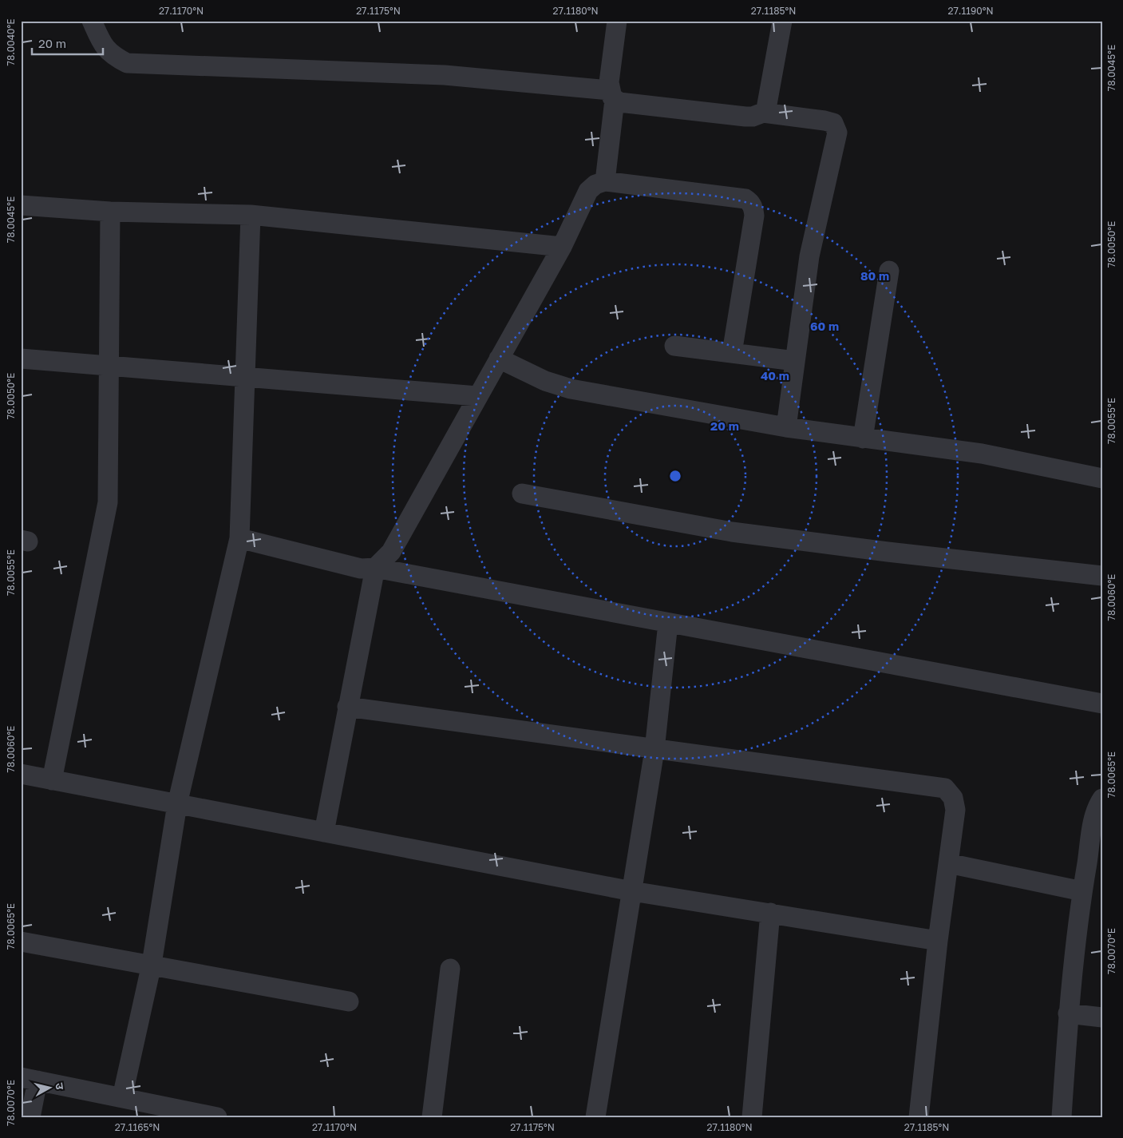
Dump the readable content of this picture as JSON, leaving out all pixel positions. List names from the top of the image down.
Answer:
{
  "scale_bar": "20 m",
  "north": "right",
  "coordinates": [
    "27.1170°N",
    "27.1175°N",
    "27.1180°N",
    "27.1185°N",
    "27.1190°N",
    "78.0040°E",
    "78.0045°E",
    "78.0050°E",
    "78.0055°E",
    "78.0060°E",
    "78.0065°E",
    "78.0070°E",
    "27.1165°N"
  ],
  "rings": [
    "80 m",
    "60 m",
    "40 m",
    "20 m"
  ]
}
